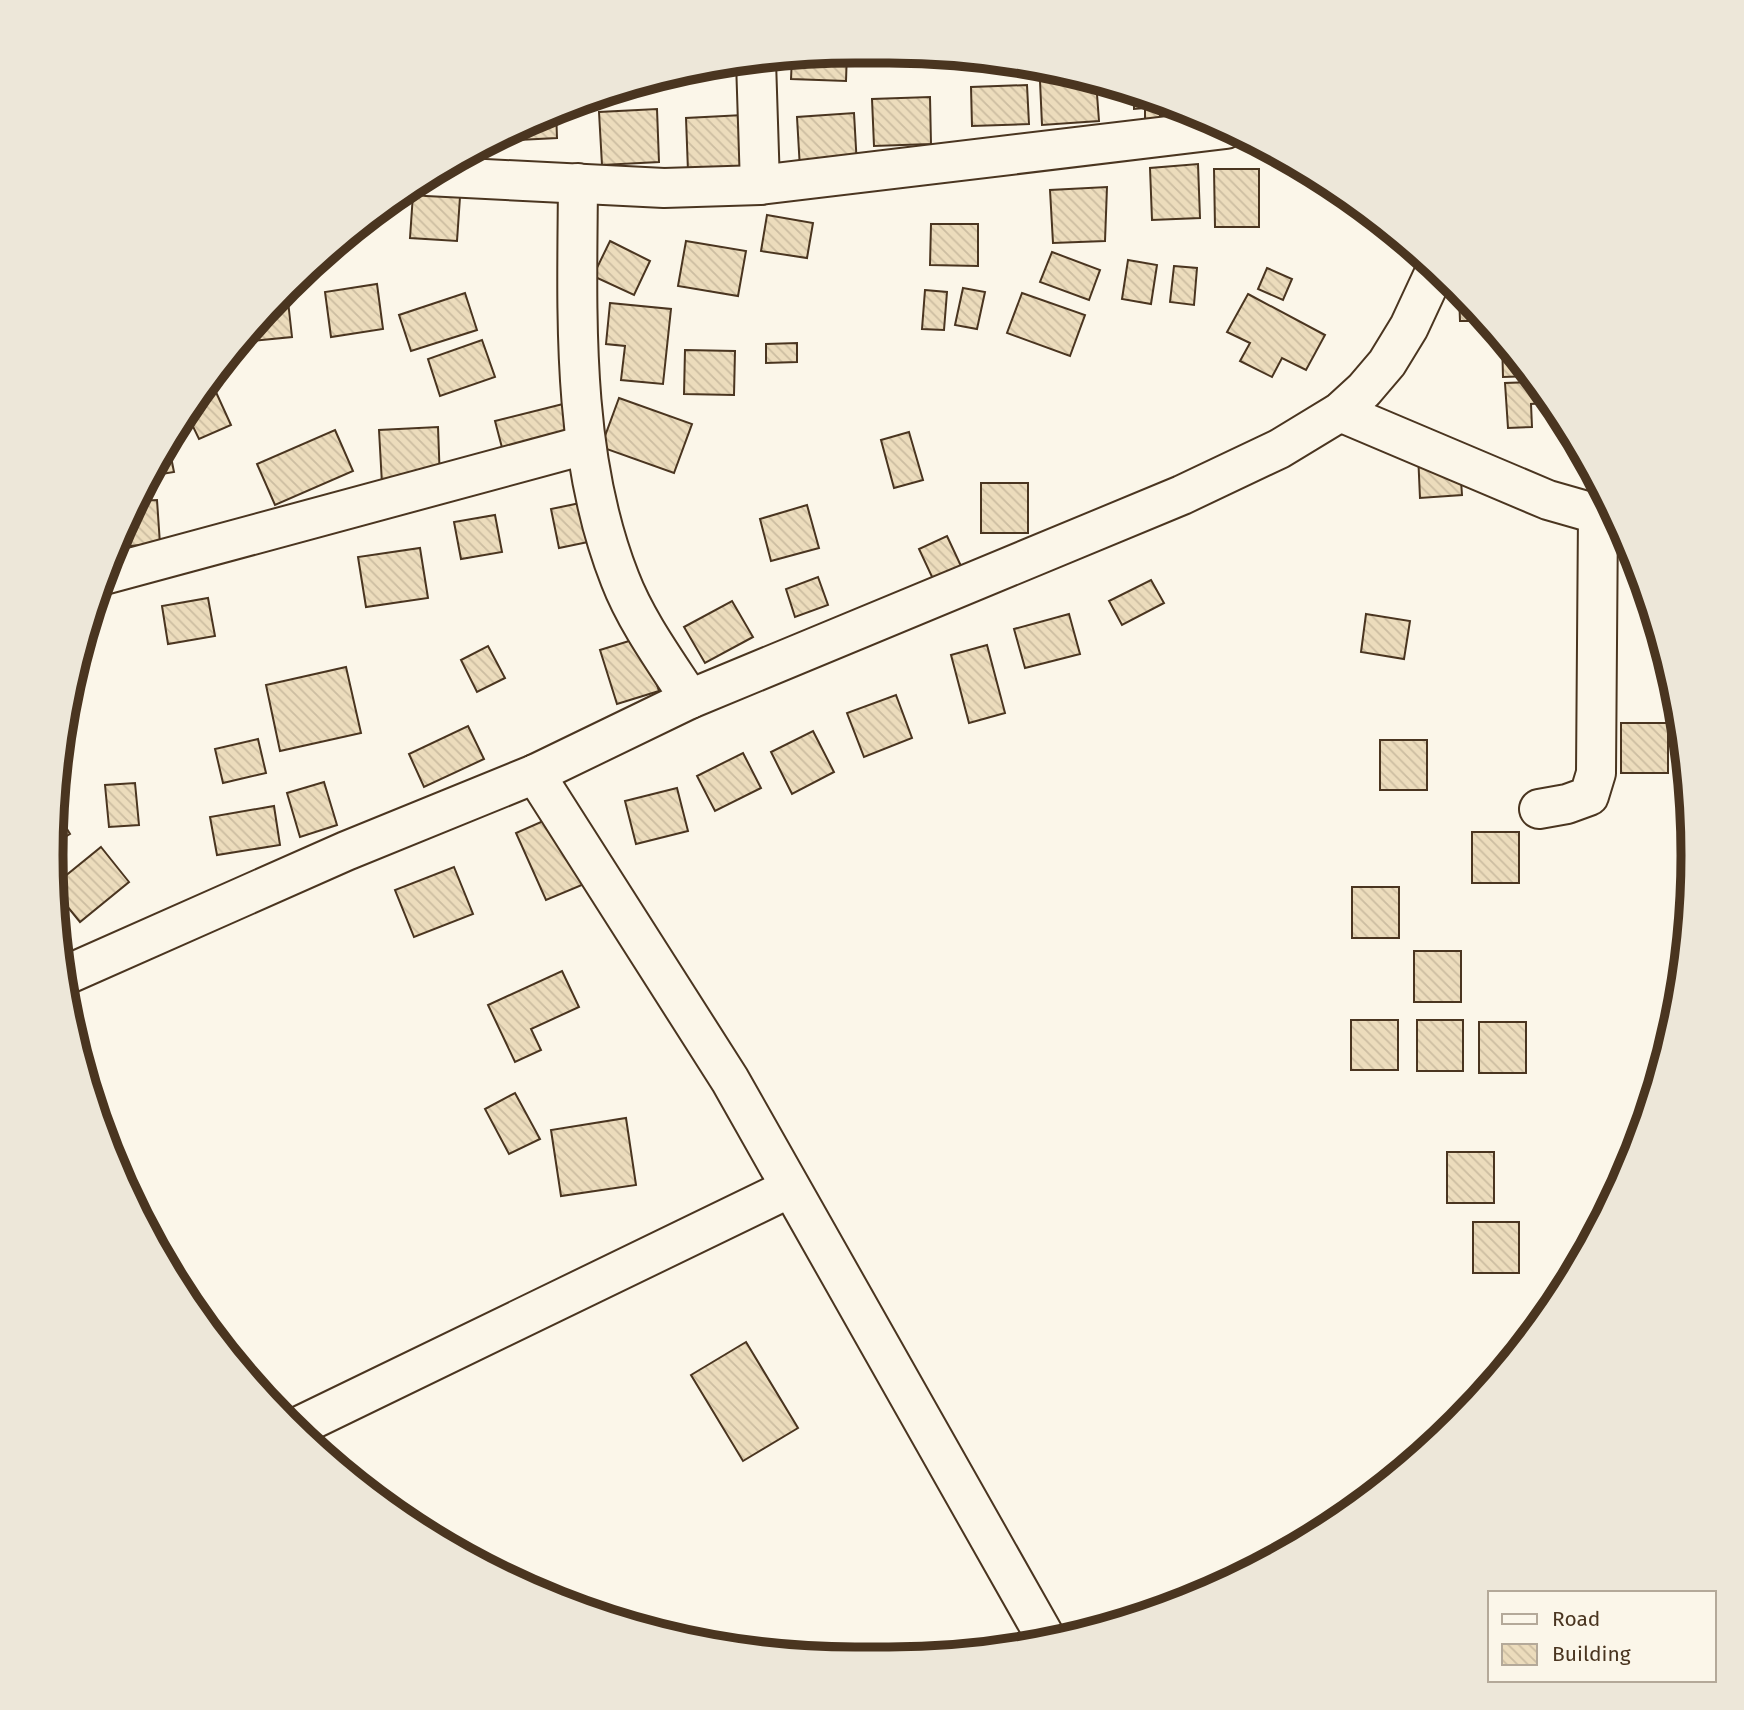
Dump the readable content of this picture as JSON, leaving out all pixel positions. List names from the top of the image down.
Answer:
{
  "legend": ["Road", "Building"]
}
